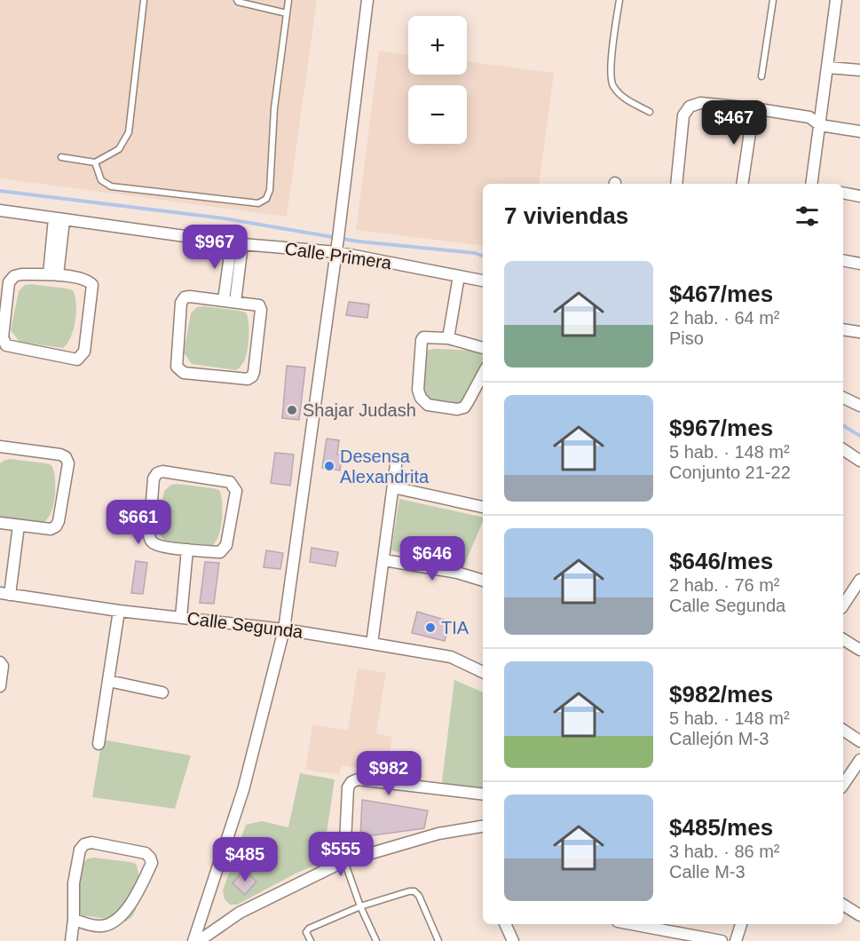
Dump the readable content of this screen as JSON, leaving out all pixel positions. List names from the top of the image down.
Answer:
{
  "streets": {
    "street": ["Calle Primera", "Calle Segunda"]
  },
  "places": ["Shajar Judash", "Desensa Alexandrita", "TIA"],
  "page": {
    "map_buttons": ["+", "−"],
    "price": [
      "$467",
      "$967",
      "$661",
      "$646",
      "$982",
      "$555",
      "$485"
    ],
    "heading": "7 viviendas",
    "list": [
      {
        "name": "$467/mes",
        "note": "2 hab. · 64 m² · Piso"
      },
      {
        "name": "$967/mes",
        "note": "5 hab. · 148 m² · Conjunto 21-22"
      },
      {
        "name": "$646/mes",
        "note": "2 hab. · 76 m² · Calle Segunda"
      },
      {
        "name": "$982/mes",
        "note": "5 hab. · 148 m² · Callejón M-3"
      },
      {
        "name": "$485/mes",
        "note": "3 hab. · 86 m² · Calle M-3"
      }
    ]
  }
}
